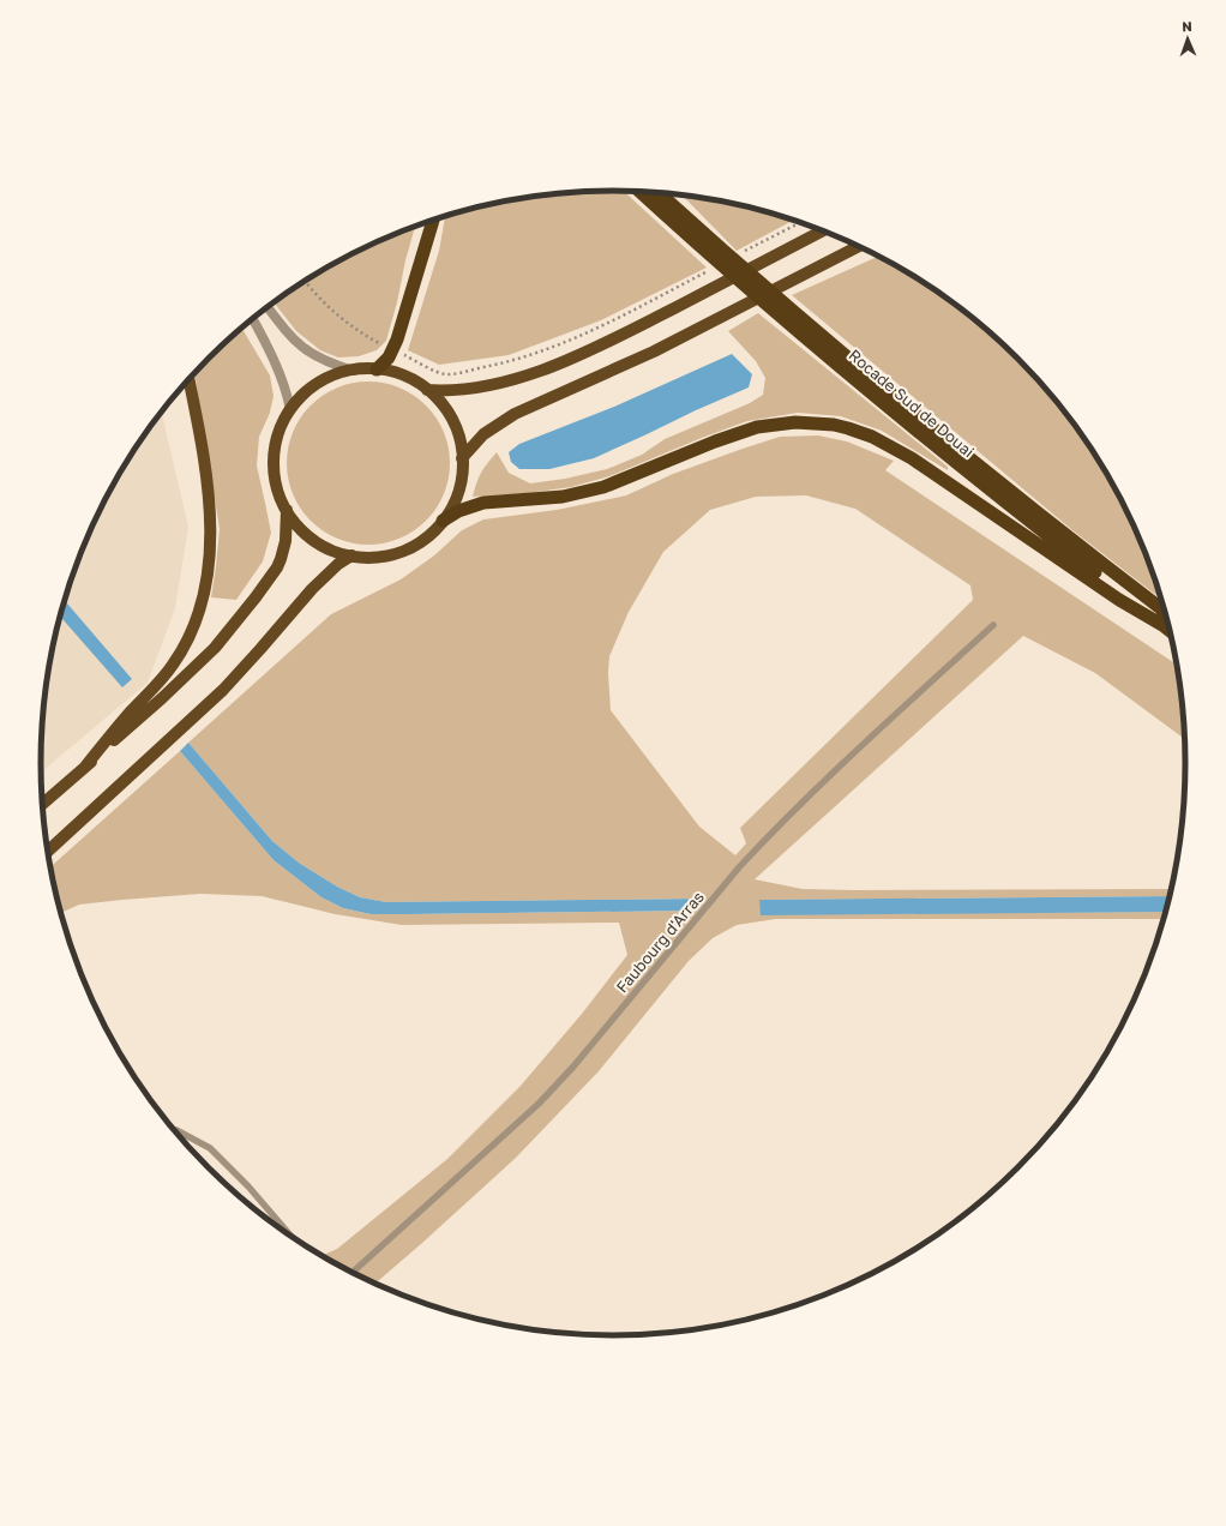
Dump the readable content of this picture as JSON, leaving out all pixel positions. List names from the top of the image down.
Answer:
{
  "streets": {
    "highway": ["Rocade Sud de Douai"],
    "lane": ["Faubourg d'Arras"]
  },
  "north": "top"
}
